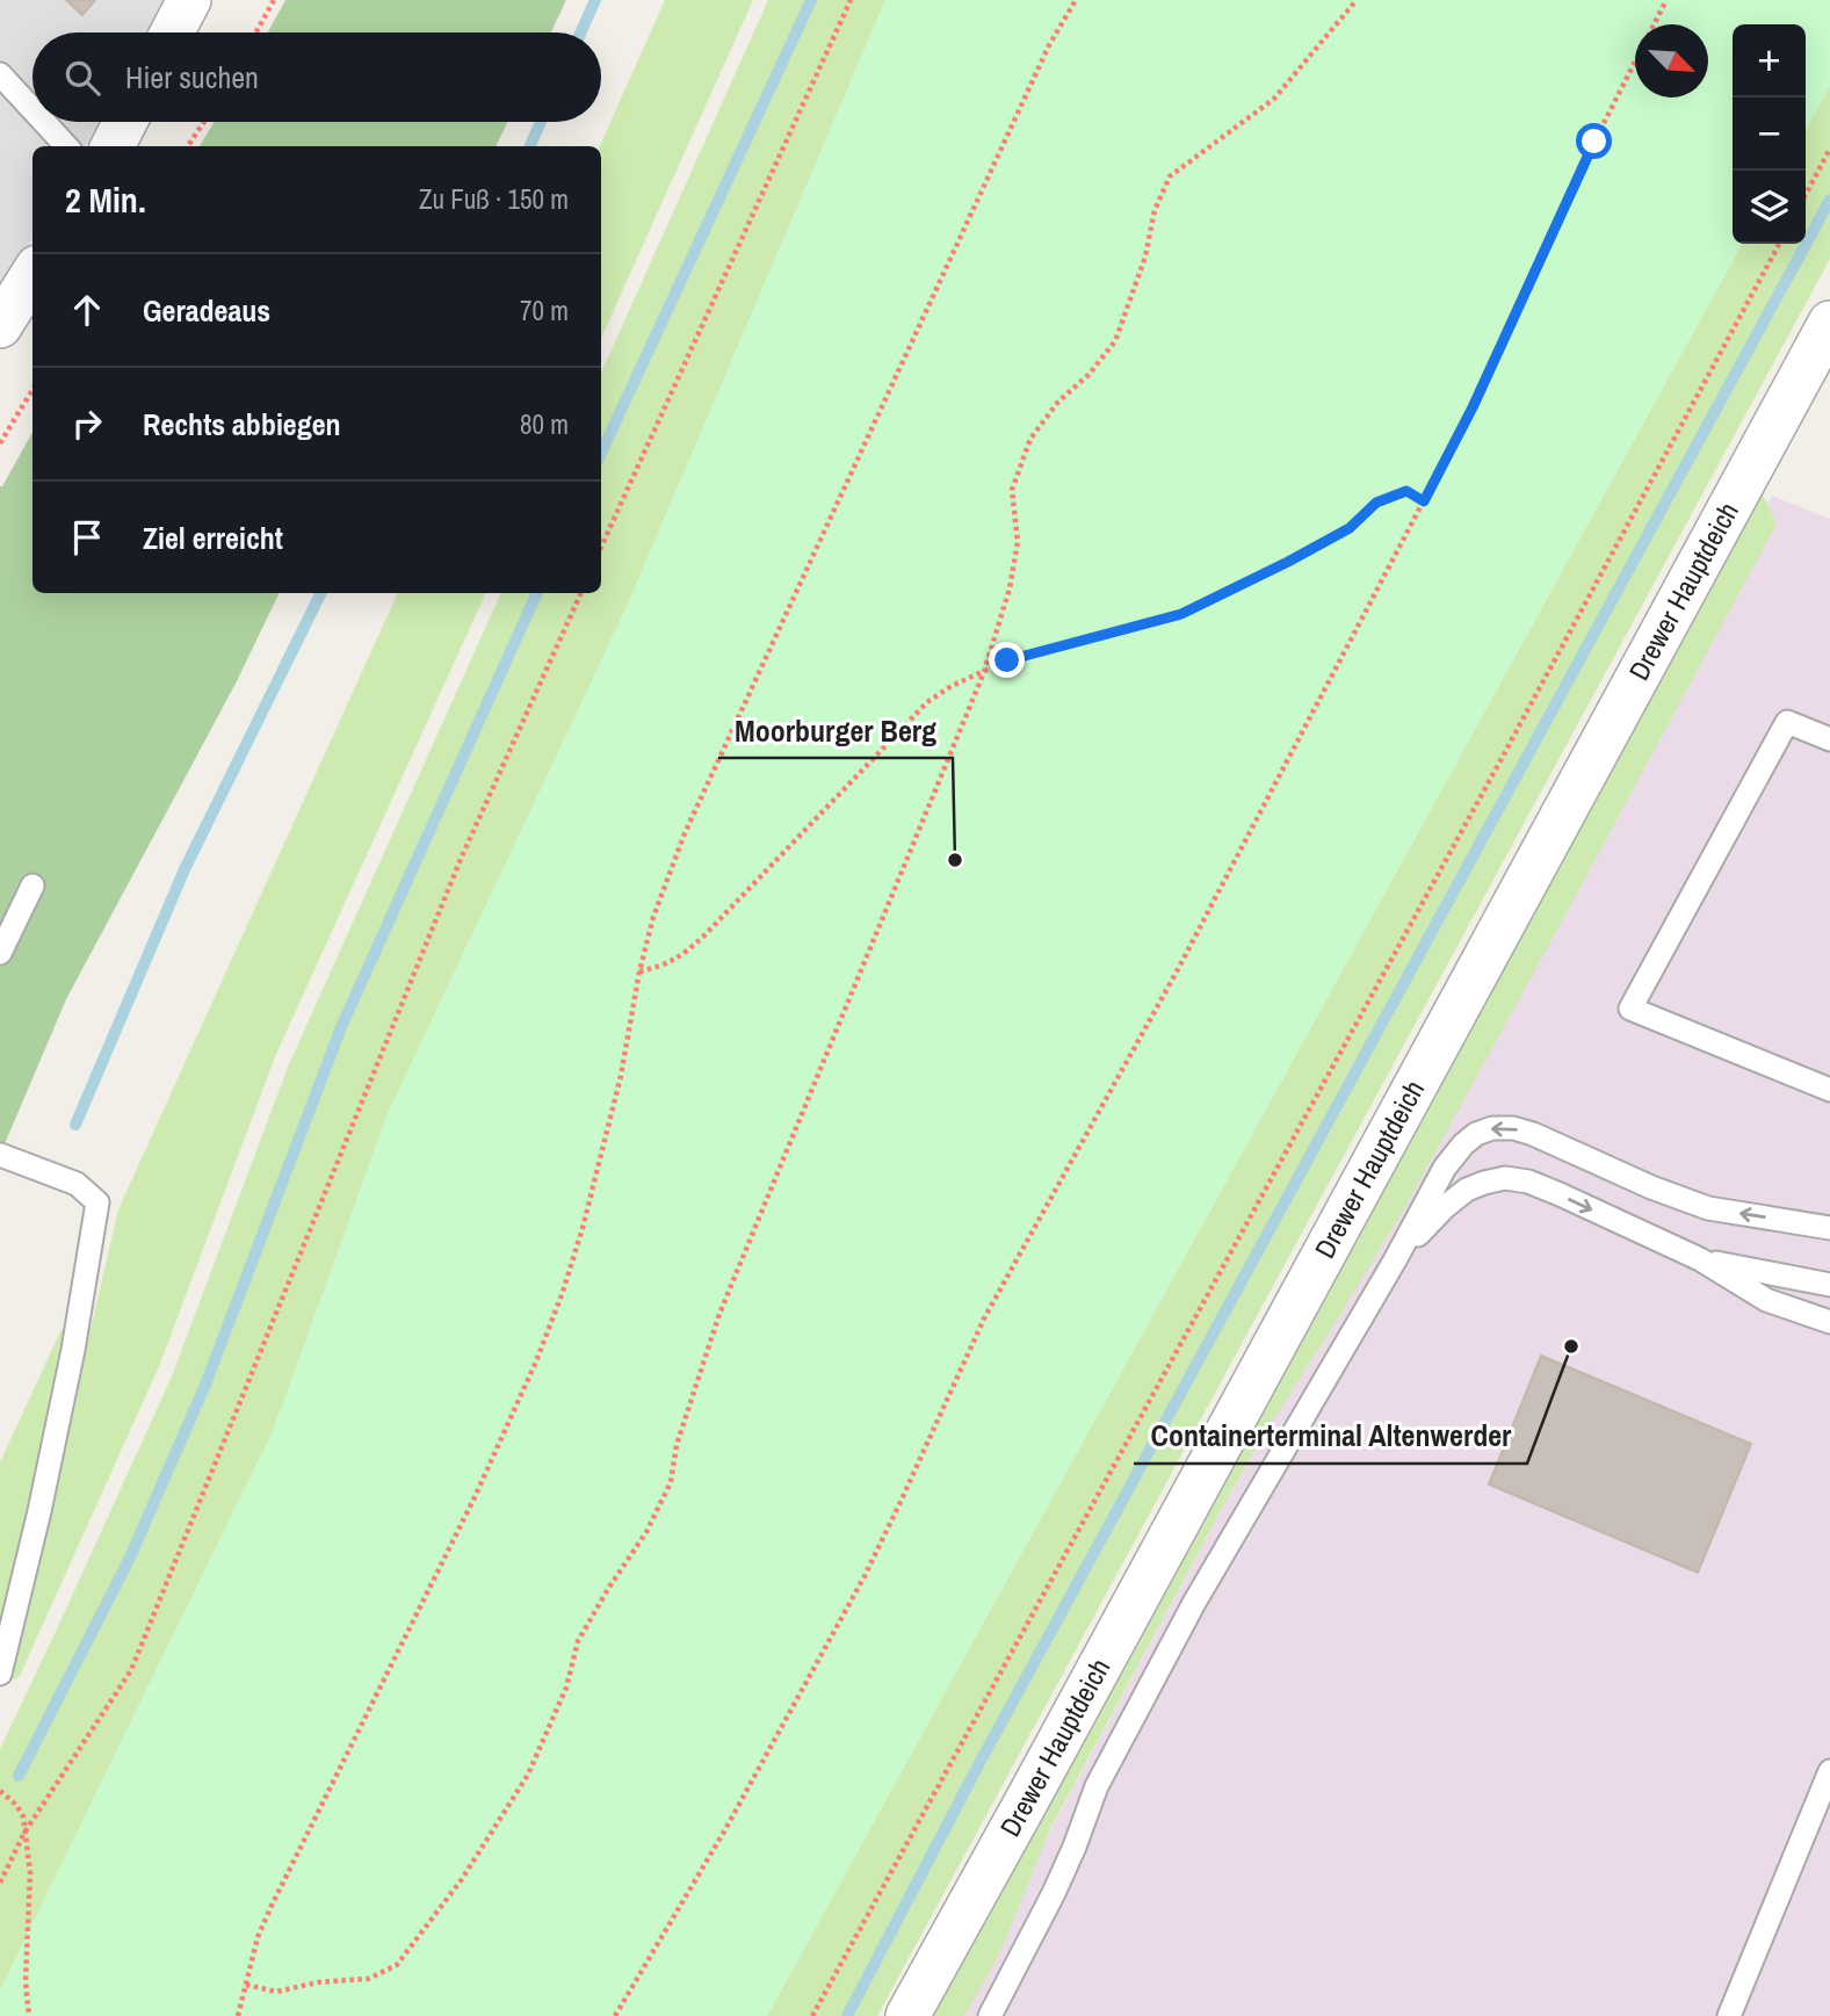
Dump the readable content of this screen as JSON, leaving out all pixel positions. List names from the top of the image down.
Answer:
{
  "streets": {
    "street": ["Drewer Hauptdeich"]
  },
  "places": ["Moorburger Berg", "Containerterminal Altenwerder"],
  "north": "bottom right",
  "page": {
    "map_buttons": ["+", "−"],
    "search": "Hier suchen",
    "heading": ["2 Min.", "Zu Fuß · 150 m"],
    "list": [
      ["Geradeaus", "70 m"],
      ["Rechts abbiegen", "80 m"],
      "Ziel erreicht"
    ]
  }
}
